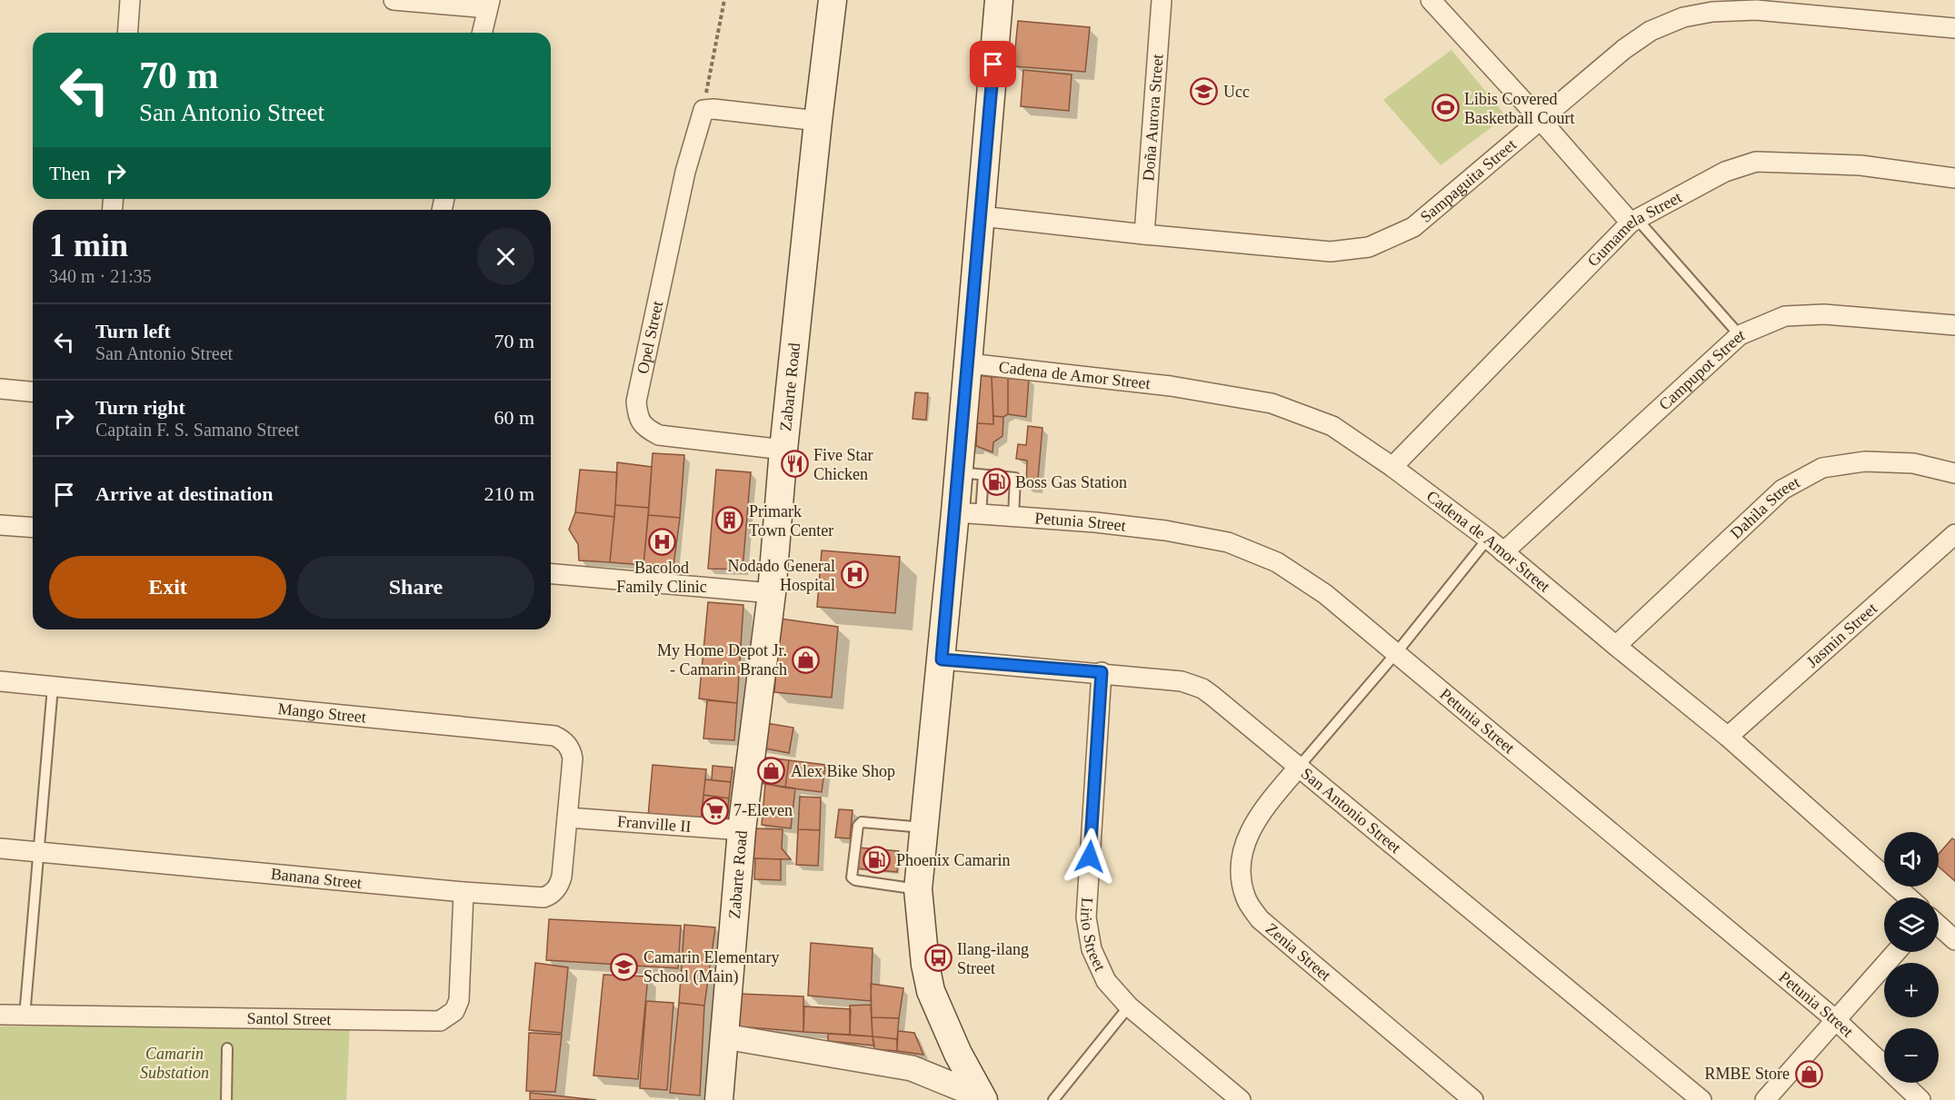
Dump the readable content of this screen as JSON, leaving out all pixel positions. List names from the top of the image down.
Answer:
{
  "streets": {
    "main road": ["Zabarte Road"],
    "street": [
      "Doña Aurora Street",
      "Sampaguita Street",
      "Gumamela Street",
      "Opel Street",
      "Campupot Street",
      "Cadena de Amor Street",
      "Dahila Street",
      "Petunia Street",
      "Jasmin Street",
      "Mango Street",
      "San Antonio Street",
      "Franville II",
      "Banana Street",
      "Lirio Street",
      "Zenia Street",
      "Santol Street"
    ]
  },
  "crossings": [
    ["Doña Aurora Street", "Sampaguita Street"],
    ["Gumamela Street", "Cadena de Amor Street"],
    ["Opel Street", "Zabarte Road"],
    ["Campupot Street", "Cadena de Amor Street"],
    ["Cadena de Amor Street", "Dahila Street"],
    ["Cadena de Amor Street", "Jasmin Street"],
    ["Zabarte Road", "Franville II"],
    ["Mango Street", "Franville II"],
    ["Mango Street", "Banana Street"],
    ["San Antonio Street", "Lirio Street"],
    ["San Antonio Street", "Zenia Street"],
    ["Franville II", "Banana Street"],
    ["Banana Street", "Santol Street"]
  ],
  "parks": ["Camarin Substation"],
  "places": {
    "school or university": ["Ucc", "Camarin Elementary School (Main)"],
    "sports": ["Libis Covered Basketball Court"],
    "restaurant": ["Five Star Chicken"],
    "fuel station": ["Boss Gas Station", "Phoenix Camarin"],
    "building": ["Primark Town Center"],
    "hospital": ["Bacolod Family Clinic", "Nodado General Hospital"],
    "shop": ["My Home Depot Jr. - Camarin Branch", "Alex Bike Shop", "RMBE Store"],
    "supermarket": ["7-Eleven"],
    "bus stop": ["Ilang-ilang Street"]
  },
  "page": {
    "turn": ["70 m", "San Antonio Street"],
    "then": "Then",
    "heading": ["1 min", "340 m · 21:35"],
    "list": [
      {
        "name": "Turn left",
        "note": "San Antonio Street",
        "value": "70 m"
      },
      {
        "name": "Turn right",
        "note": "Captain F. S. Samano Street",
        "value": "60 m"
      },
      {
        "name": "Arrive at destination",
        "value": "210 m"
      }
    ],
    "buttons": ["Exit", "Share"],
    "map_buttons": ["+", "−"]
  }
}
